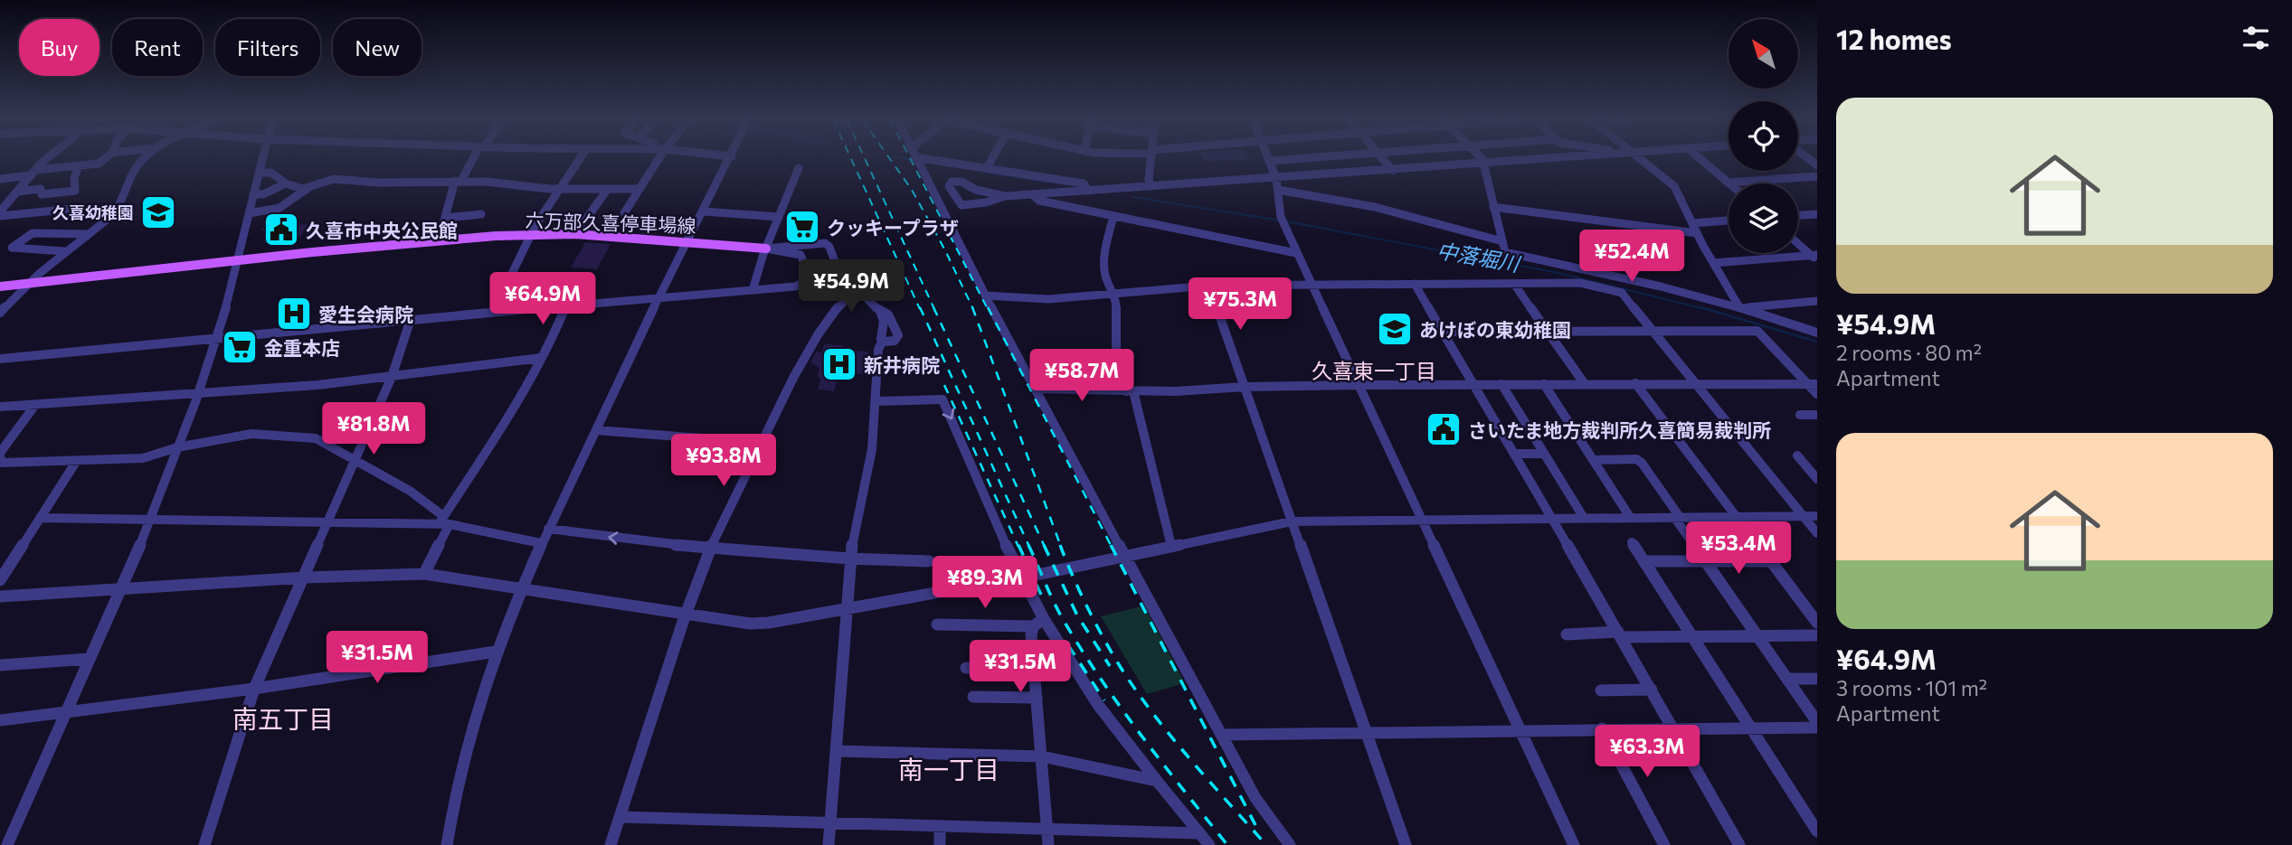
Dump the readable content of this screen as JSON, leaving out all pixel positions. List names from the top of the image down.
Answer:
{
  "streets": {
    "main road": ["六万部久喜停車場線"]
  },
  "districts": ["久喜東一丁目", "南五丁目", "南一丁目"],
  "water": ["中落堀川"],
  "places": {
    "school or university": ["久喜幼稚園", "あけぼの東幼稚園"],
    "supermarket": ["クッキープラザ", "金重本店"],
    "public building": ["久喜市中央公民館", "さいたま地方裁判所久喜簡易裁判所"],
    "hospital": ["愛生会病院", "新井病院"]
  },
  "north": "top left",
  "page": {
    "heading": "12 homes",
    "chip": [
      "Buy",
      "Rent",
      "Filters",
      "New"
    ],
    "list": [
      {
        "name": "¥54.9M",
        "note": "2 rooms · 80 m² · Apartment"
      },
      {
        "name": "¥64.9M",
        "note": "3 rooms · 101 m² · Apartment"
      }
    ],
    "price": [
      "¥52.4M",
      "¥54.9M",
      "¥64.9M",
      "¥75.3M",
      "¥58.7M",
      "¥81.8M",
      "¥93.8M",
      "¥53.4M",
      "¥89.3M",
      "¥31.5M",
      "¥31.5M",
      "¥63.3M"
    ]
  }
}
